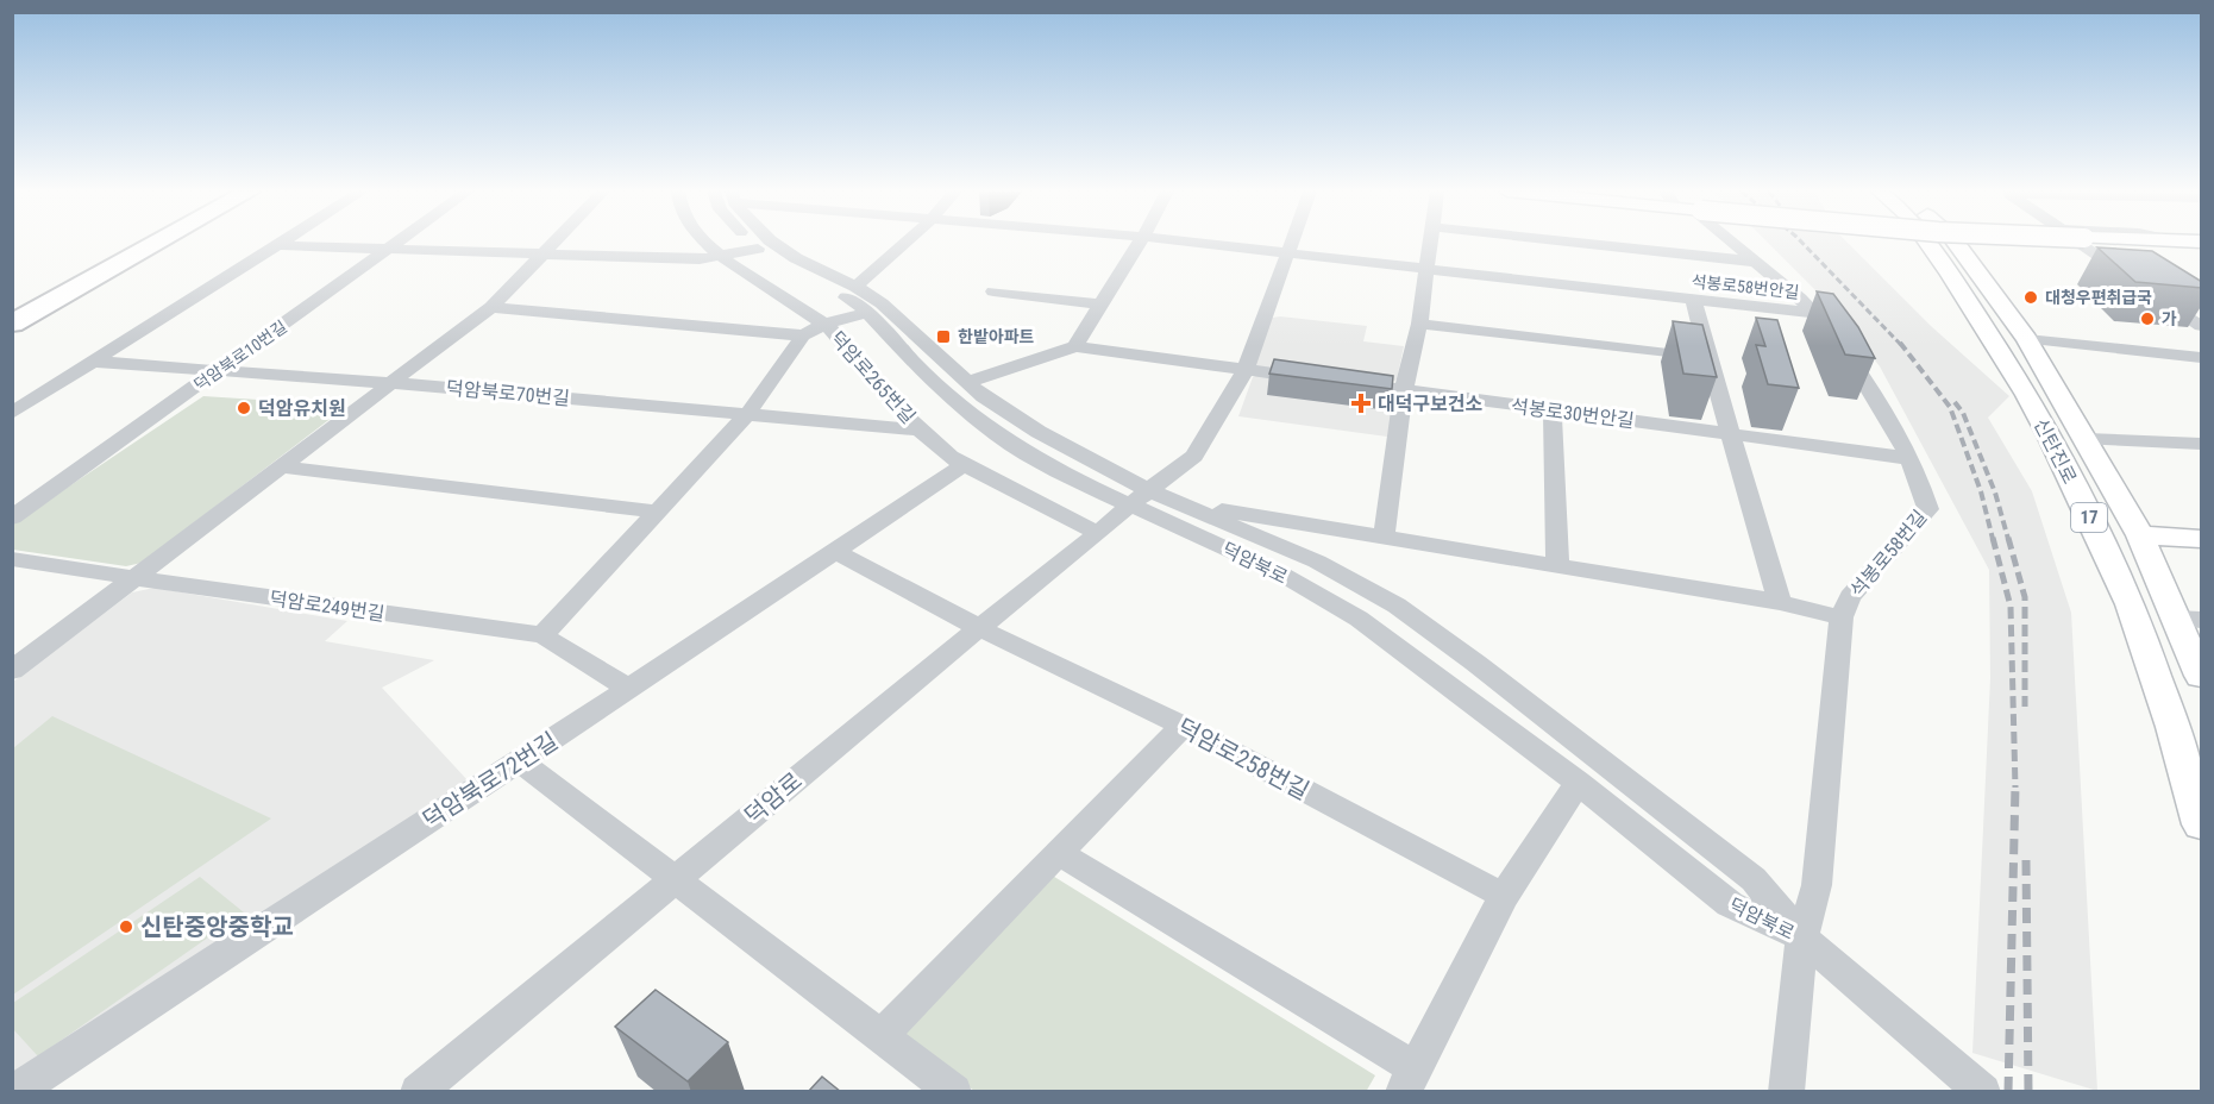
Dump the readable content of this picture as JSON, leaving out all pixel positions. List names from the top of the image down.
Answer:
{
  "streets": {
    "main road": ["신탄진로", "17"],
    "street": [
      "석봉로58번안길",
      "덕암북로10번길",
      "덕암로265번길",
      "덕암북로70번길",
      "석봉로30번안길",
      "석봉로58번길",
      "덕암북로",
      "덕암로249번길",
      "덕암로258번길",
      "덕암북로72번길",
      "덕암로"
    ]
  },
  "crossings": [
    ["석봉로58번안길", "석봉로58번길"],
    ["석봉로58번안길", "덕암로"],
    ["덕암북로10번길", "덕암북로70번길"],
    ["덕암로265번길", "덕암북로70번길"],
    ["덕암로265번길", "덕암북로72번길"],
    ["덕암로265번길", "덕암로"],
    ["석봉로30번안길", "석봉로58번길"],
    ["석봉로58번길", "덕암북로"],
    ["덕암북로", "덕암로"],
    ["덕암로249번길", "덕암북로72번길"],
    ["덕암로258번길", "덕암북로72번길"],
    ["덕암로258번길", "덕암로"]
  ],
  "places": {
    "other": [
      "대청우편취급국",
      "가",
      "덕암유치원",
      "신탄중앙중학교"
    ],
    "transit": ["한밭아파트"],
    "health": ["대덕구보건소"]
  }
}
